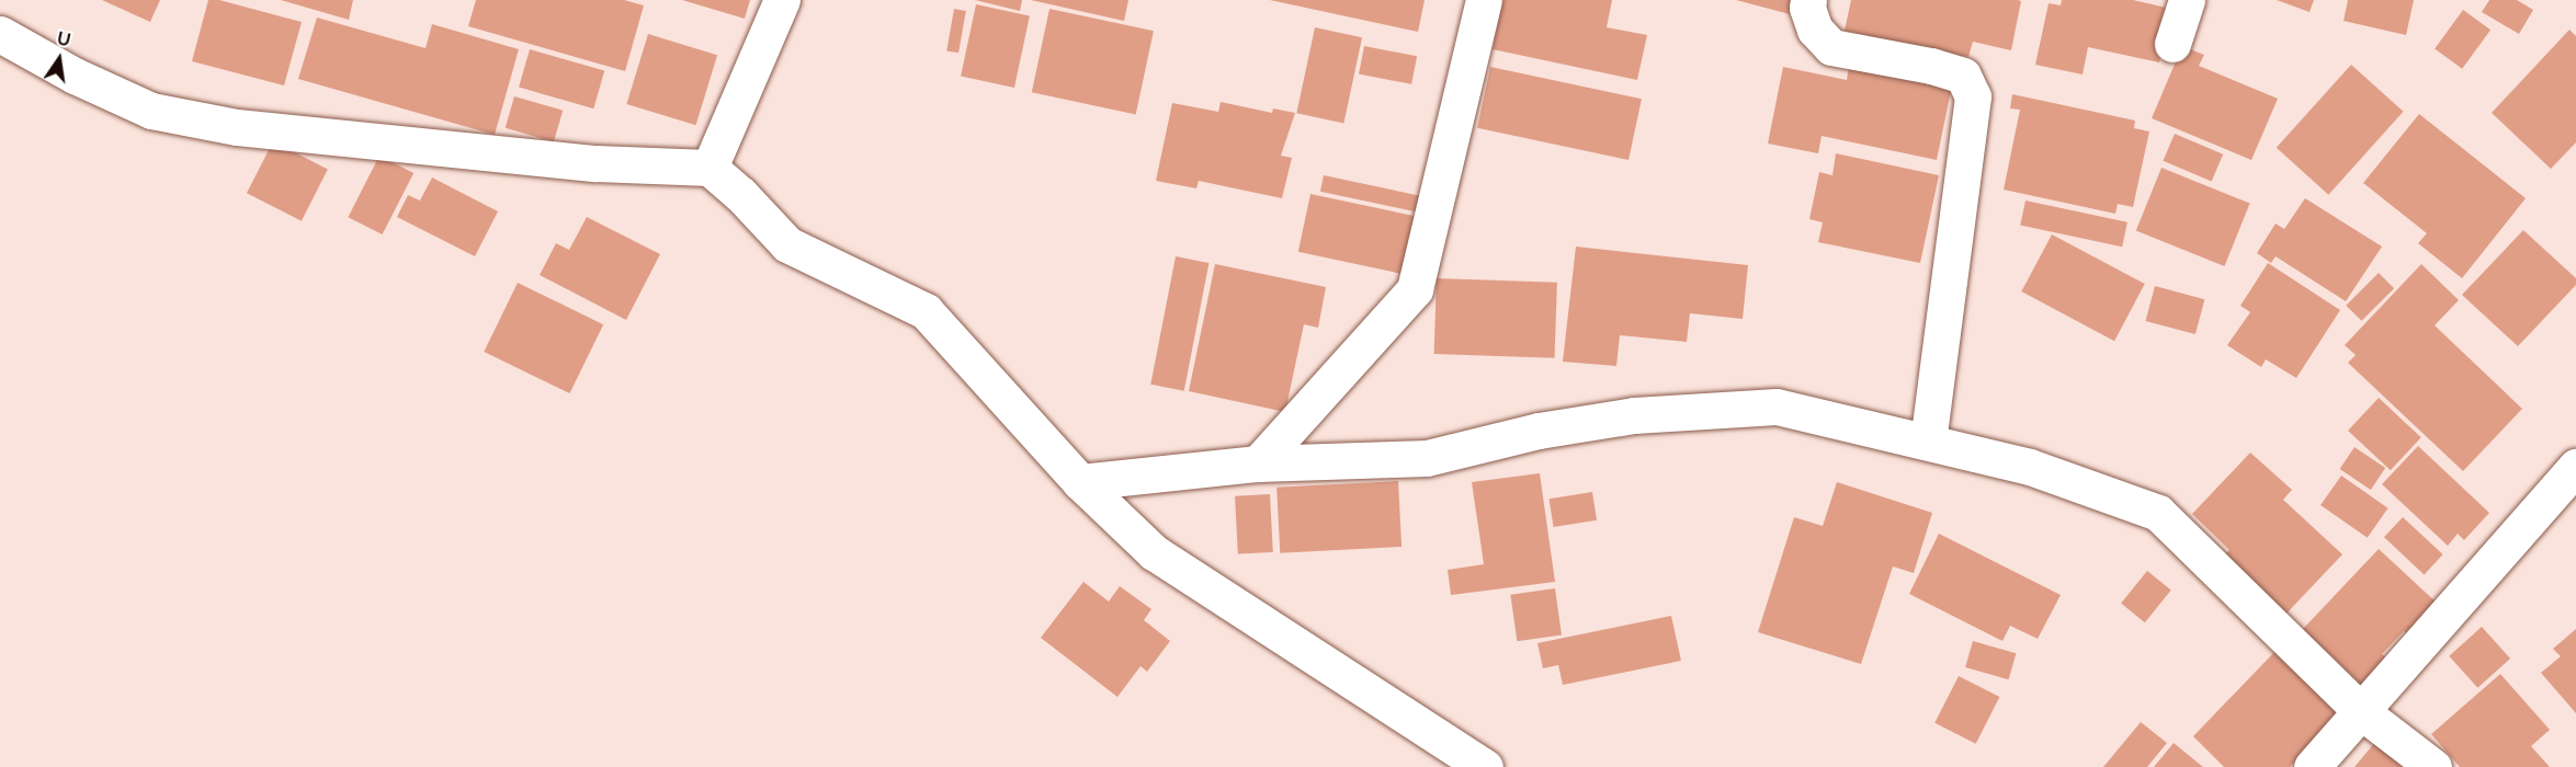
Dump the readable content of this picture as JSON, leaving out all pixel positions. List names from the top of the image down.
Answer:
{
  "north": "top"
}
